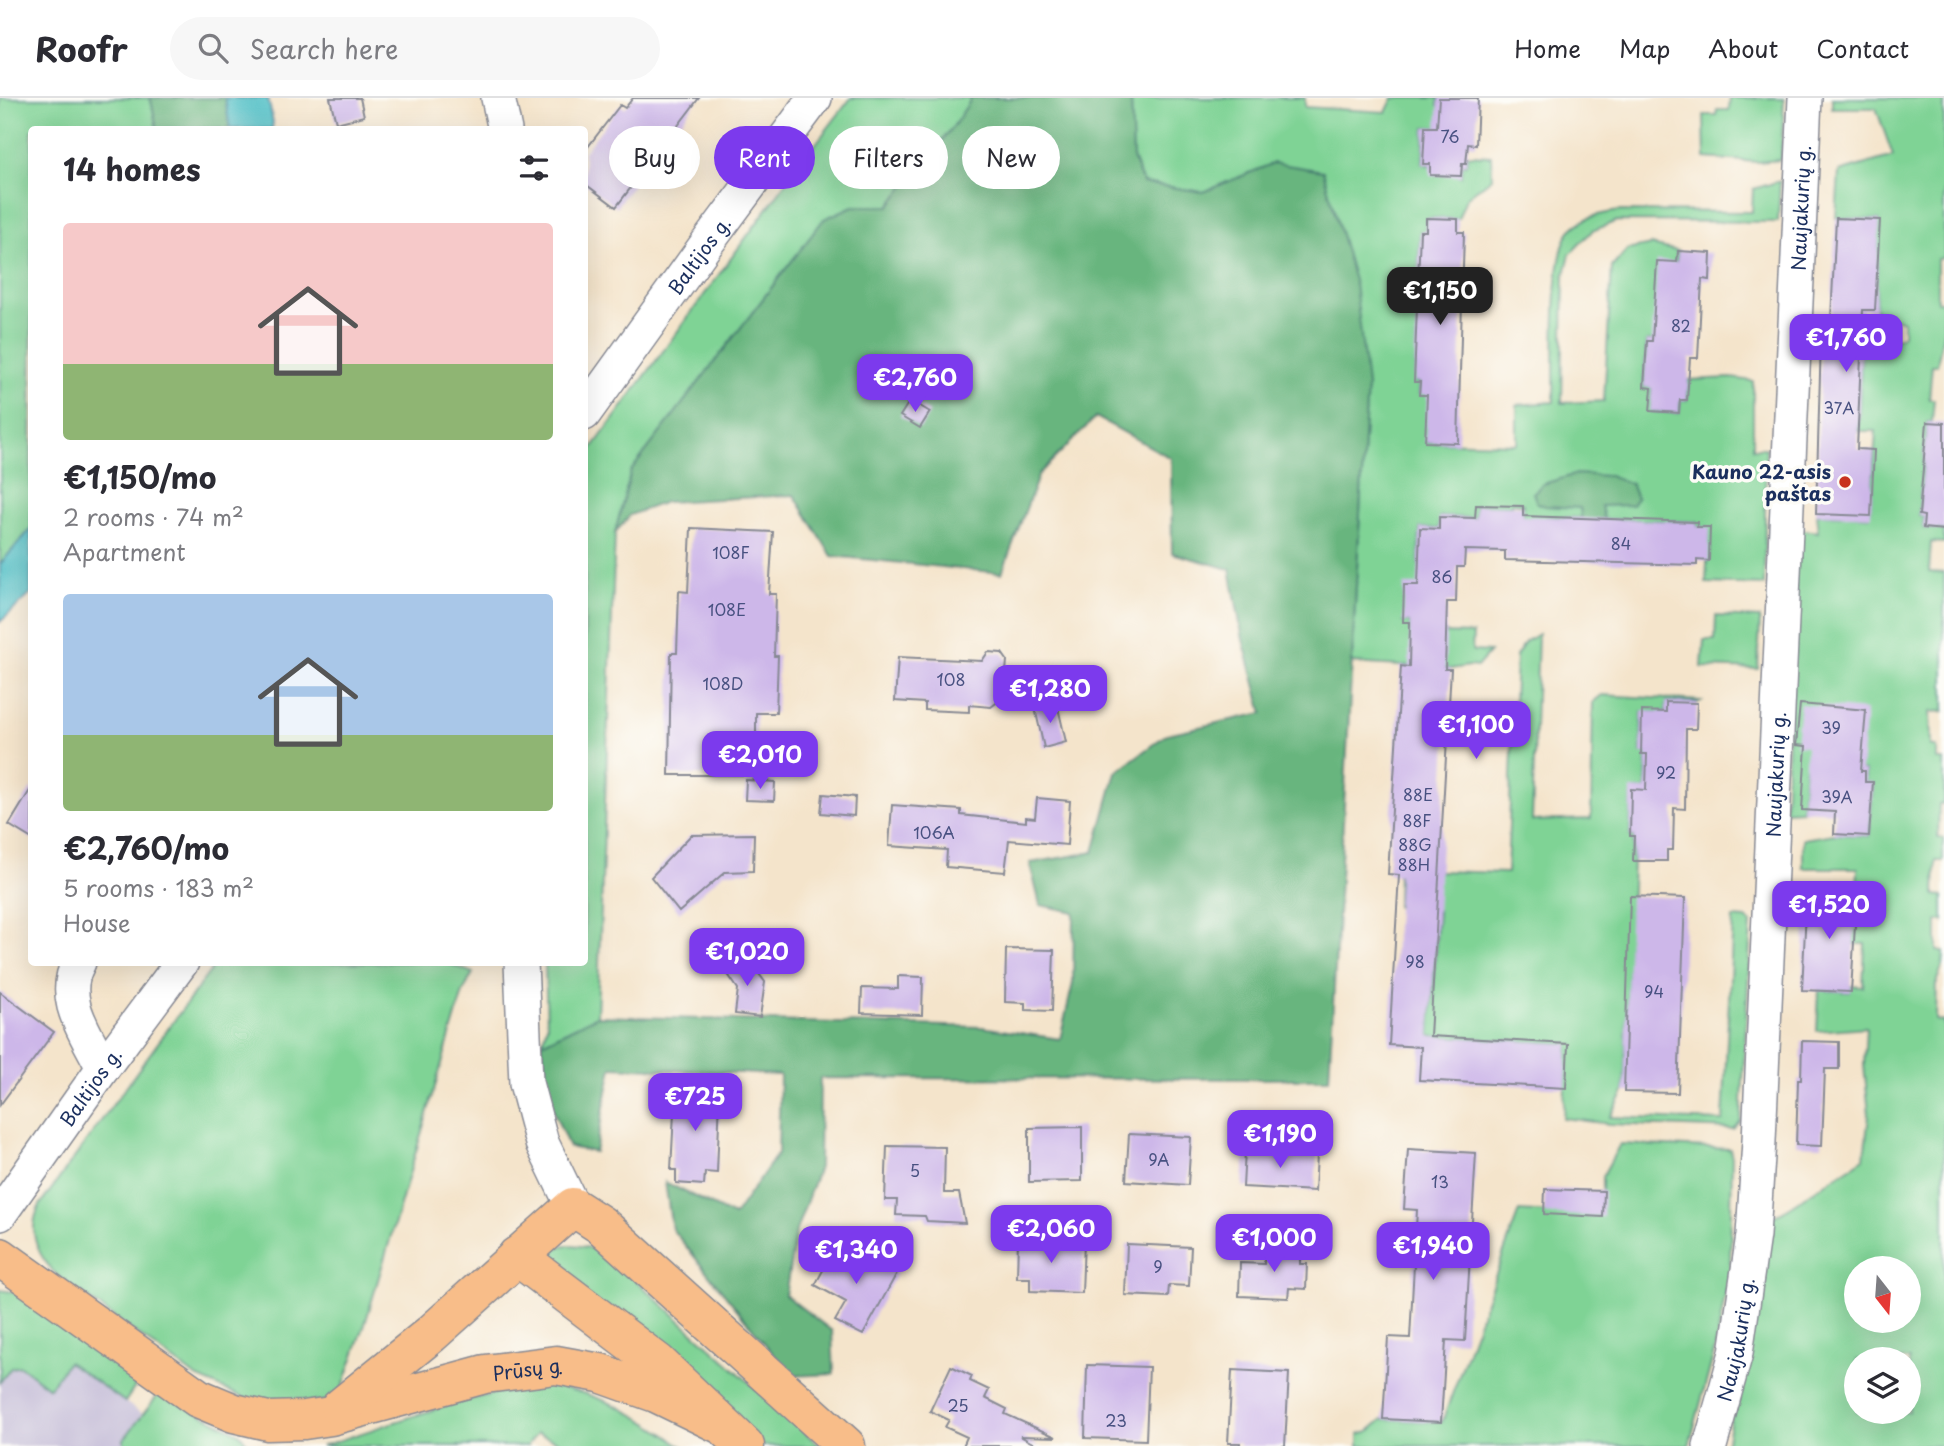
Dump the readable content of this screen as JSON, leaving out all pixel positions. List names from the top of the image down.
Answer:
{
  "streets": {
    "main road": ["Prūsų g."],
    "street": ["Naujakurių g.", "Baltijos g."]
  },
  "places": ["Kauno 22-asis paštas"],
  "house_numbers": [
    "76",
    "82",
    "37A",
    "84",
    "108F",
    "86",
    "108E",
    "108",
    "108D",
    "39",
    "92",
    "88E",
    "39A",
    "88F",
    "106A",
    "88G",
    "88H",
    "98",
    "94",
    "9A",
    "5",
    "13",
    "9",
    "25",
    "23"
  ],
  "north": "bottom",
  "page": {
    "header": "Roofr",
    "search": "Search here",
    "nav": [
      "Home",
      "Map",
      "About",
      "Contact"
    ],
    "chip": [
      "Buy",
      "Rent",
      "Filters",
      "New"
    ],
    "heading": "14 homes",
    "list": [
      {
        "name": "€1,150/mo",
        "note": "2 rooms · 74 m² · Apartment"
      },
      {
        "name": "€2,760/mo",
        "note": "5 rooms · 183 m² · House"
      }
    ],
    "price": [
      "€1,150",
      "€1,760",
      "€2,760",
      "€1,280",
      "€1,100",
      "€2,010",
      "€1,520",
      "€1,020",
      "€725",
      "€1,190",
      "€2,060",
      "€1,000",
      "€1,940",
      "€1,340"
    ]
  }
}
